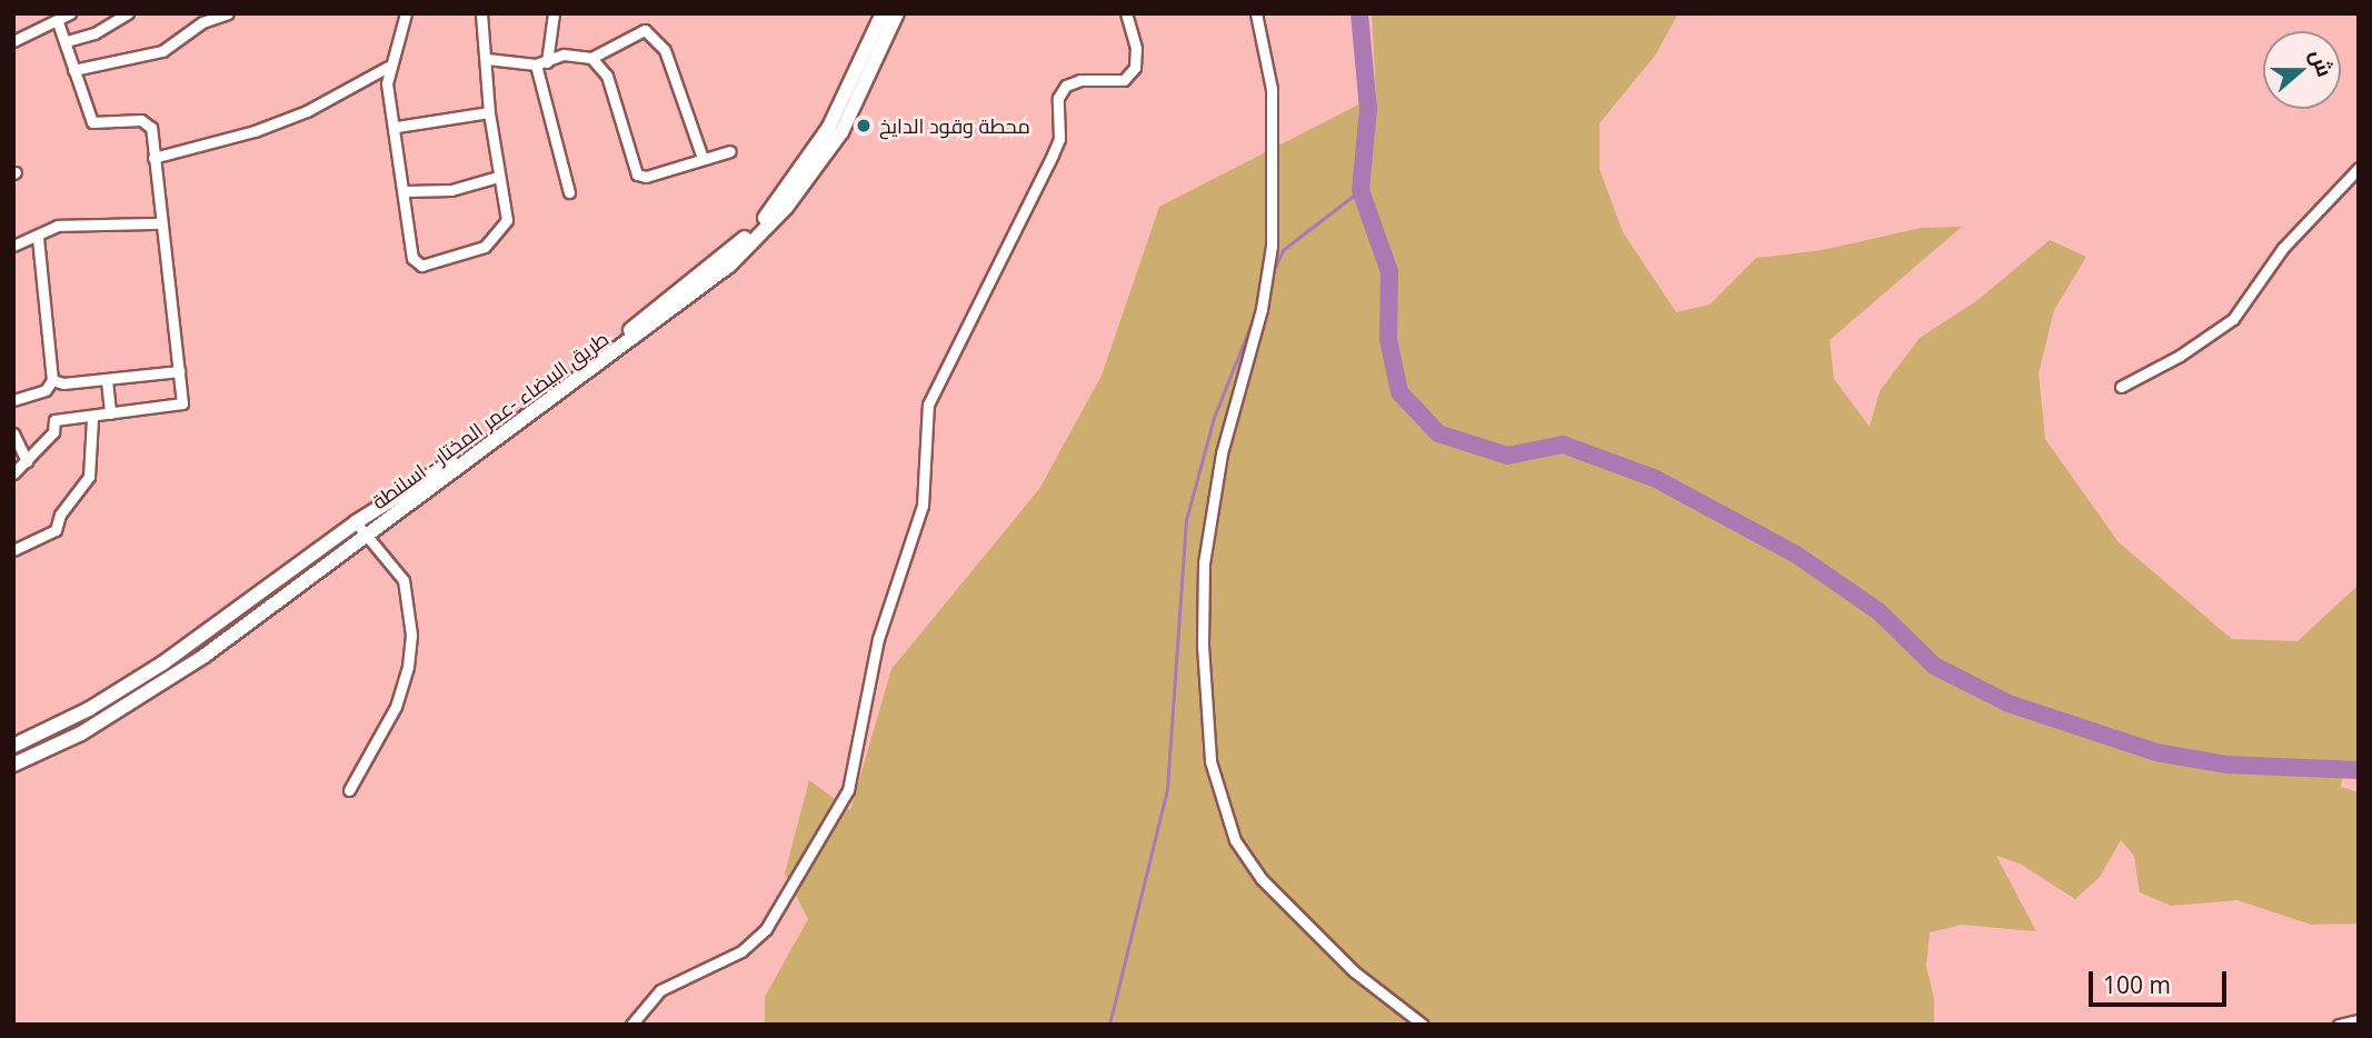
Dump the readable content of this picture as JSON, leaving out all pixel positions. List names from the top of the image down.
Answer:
{
  "streets": {
    "main road": ["طريق البيضاء -عمر المختار - اسلنطة"]
  },
  "places": ["محطة وقود الدايخ"],
  "scale_bar": "100 m",
  "north": "right"
}
